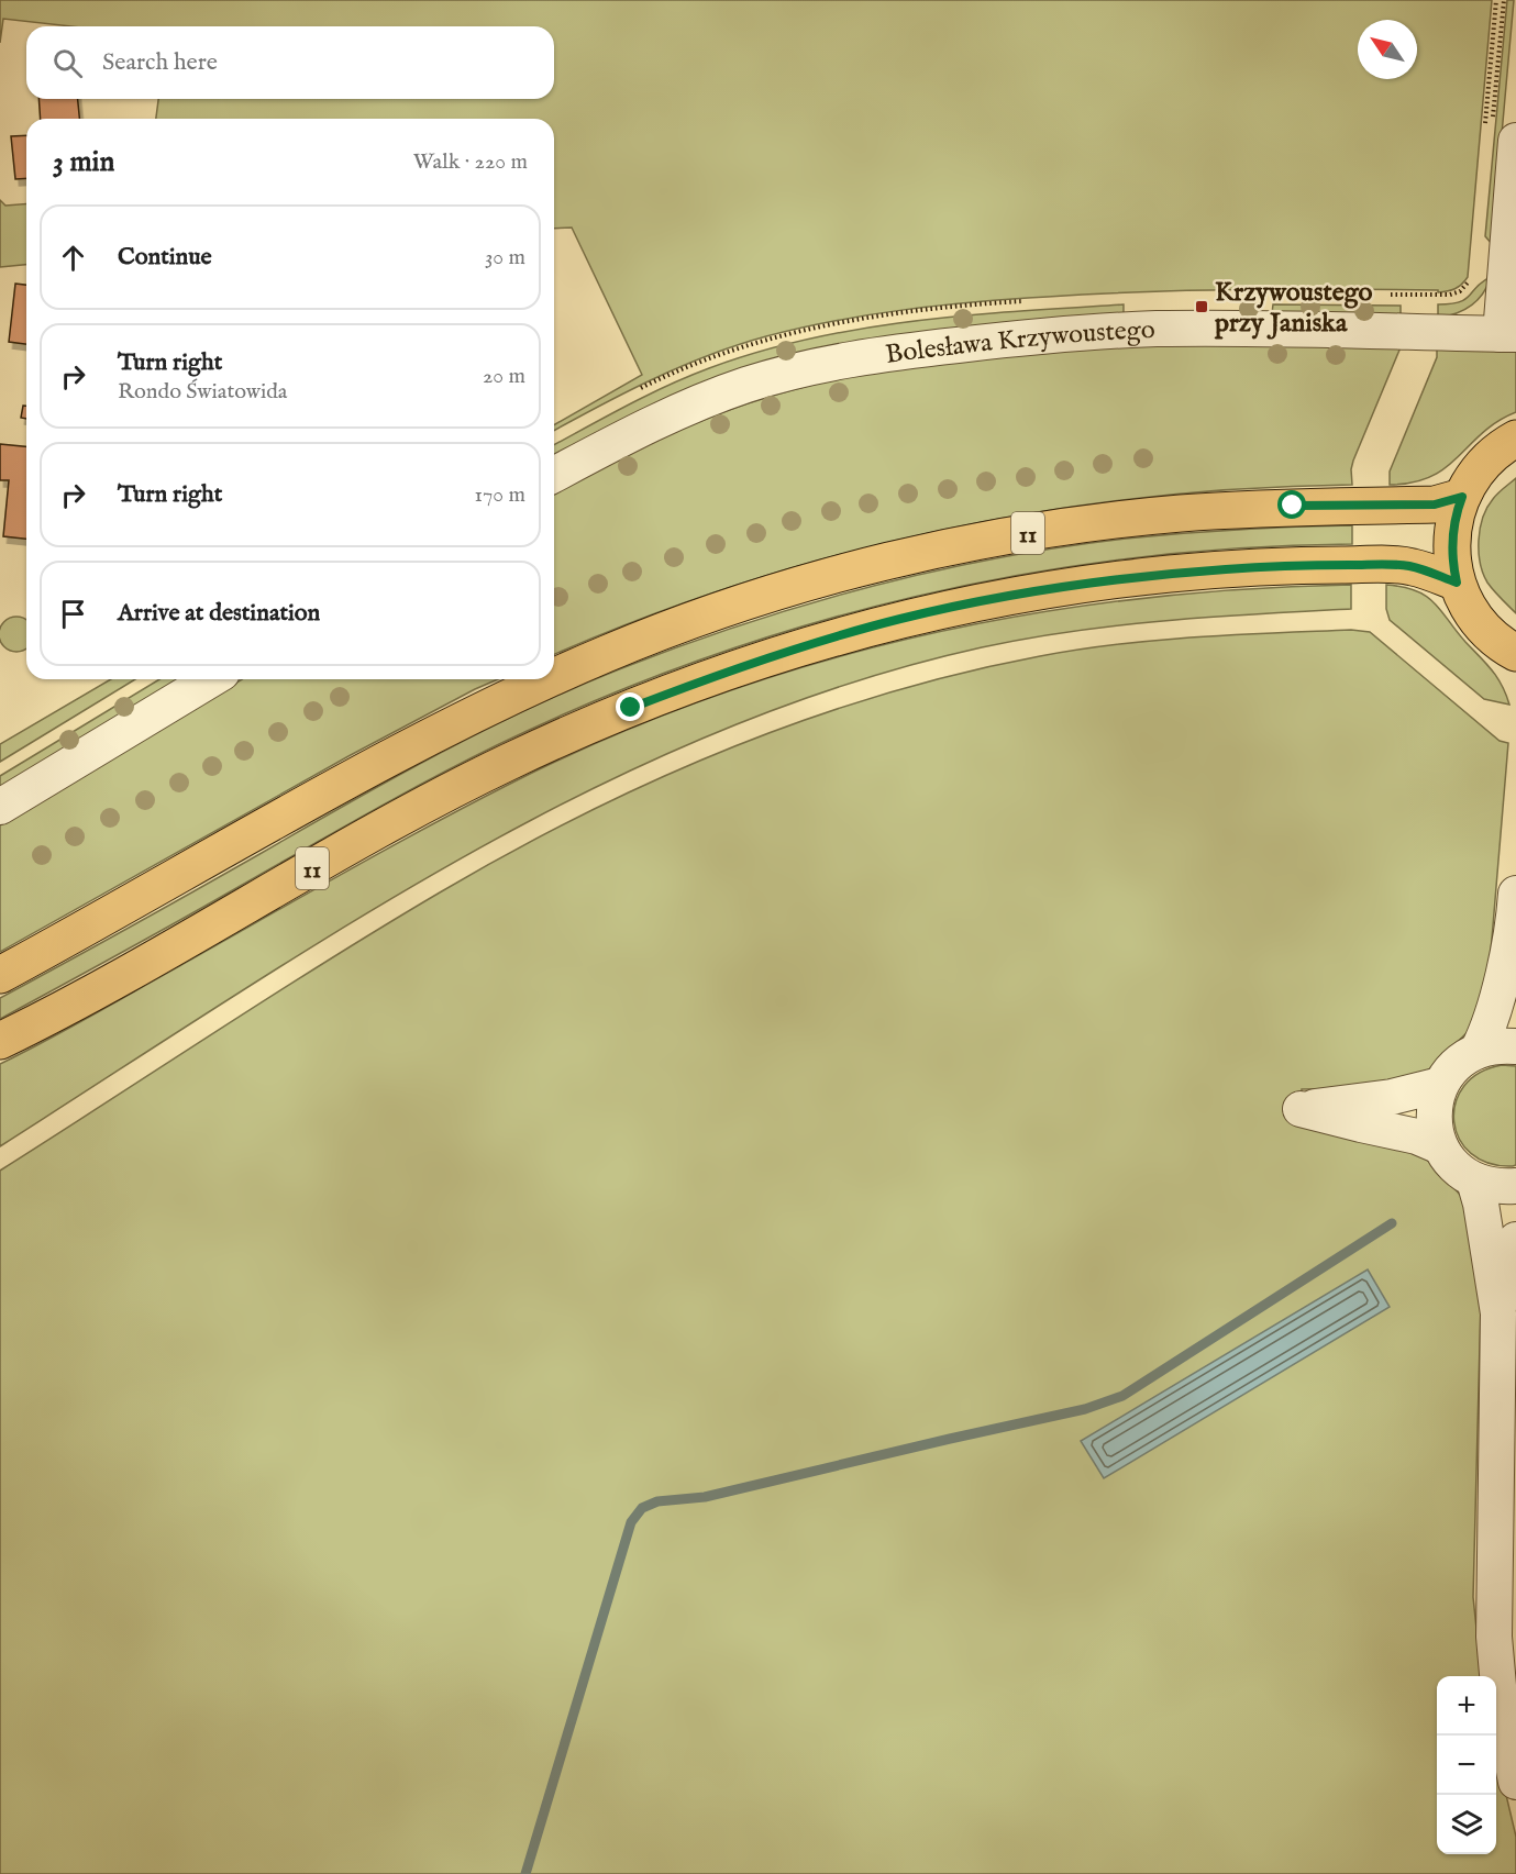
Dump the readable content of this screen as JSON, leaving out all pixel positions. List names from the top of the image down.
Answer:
{
  "streets": {
    "main road": ["11"],
    "street": ["Bolesława Krzywoustego"]
  },
  "places": {
    "transit": ["Krzywoustego przy Janiska"]
  },
  "north": "top left",
  "page": {
    "search": "Search here",
    "heading": ["3 min", "Walk · 220 m"],
    "list": [
      ["Continue", "30 m"],
      ["Turn right", "Rondo Światowida", "20 m"],
      ["Turn right", "170 m"],
      "Arrive at destination"
    ],
    "map_buttons": ["+", "−"]
  }
}
